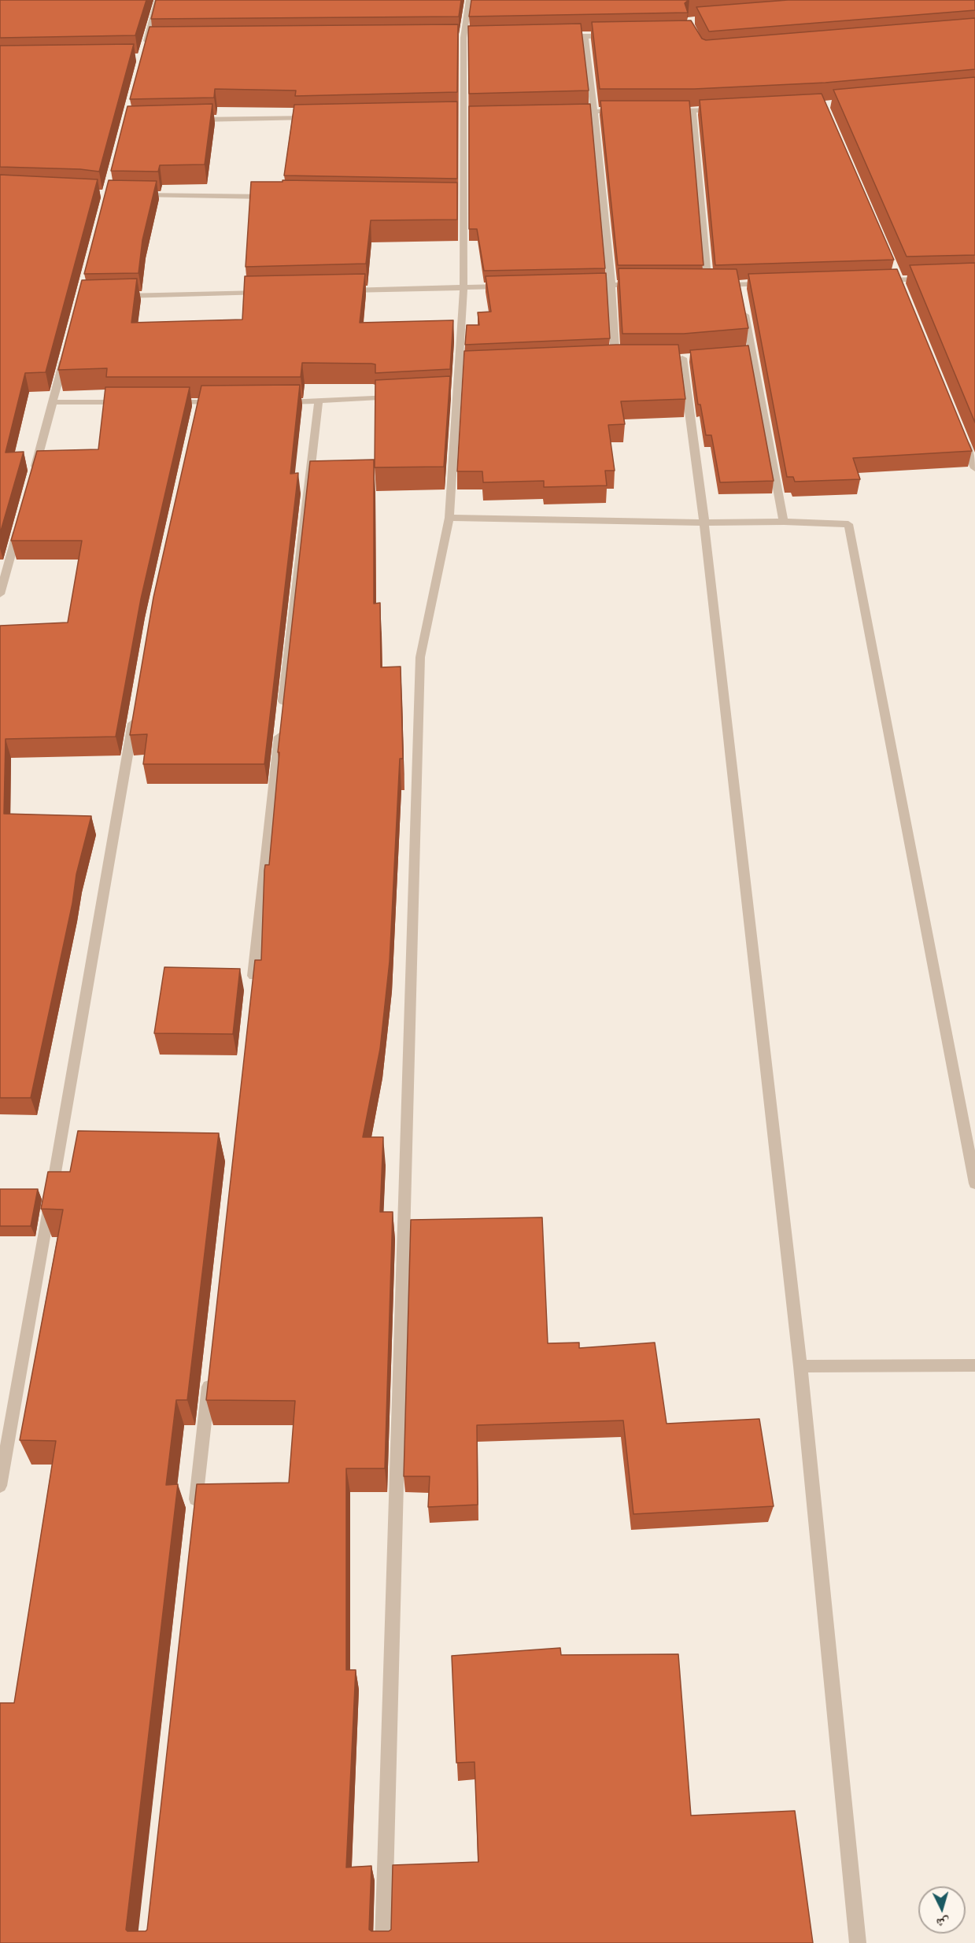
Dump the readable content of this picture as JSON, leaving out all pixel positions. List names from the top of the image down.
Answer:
{
  "north": "bottom"
}
